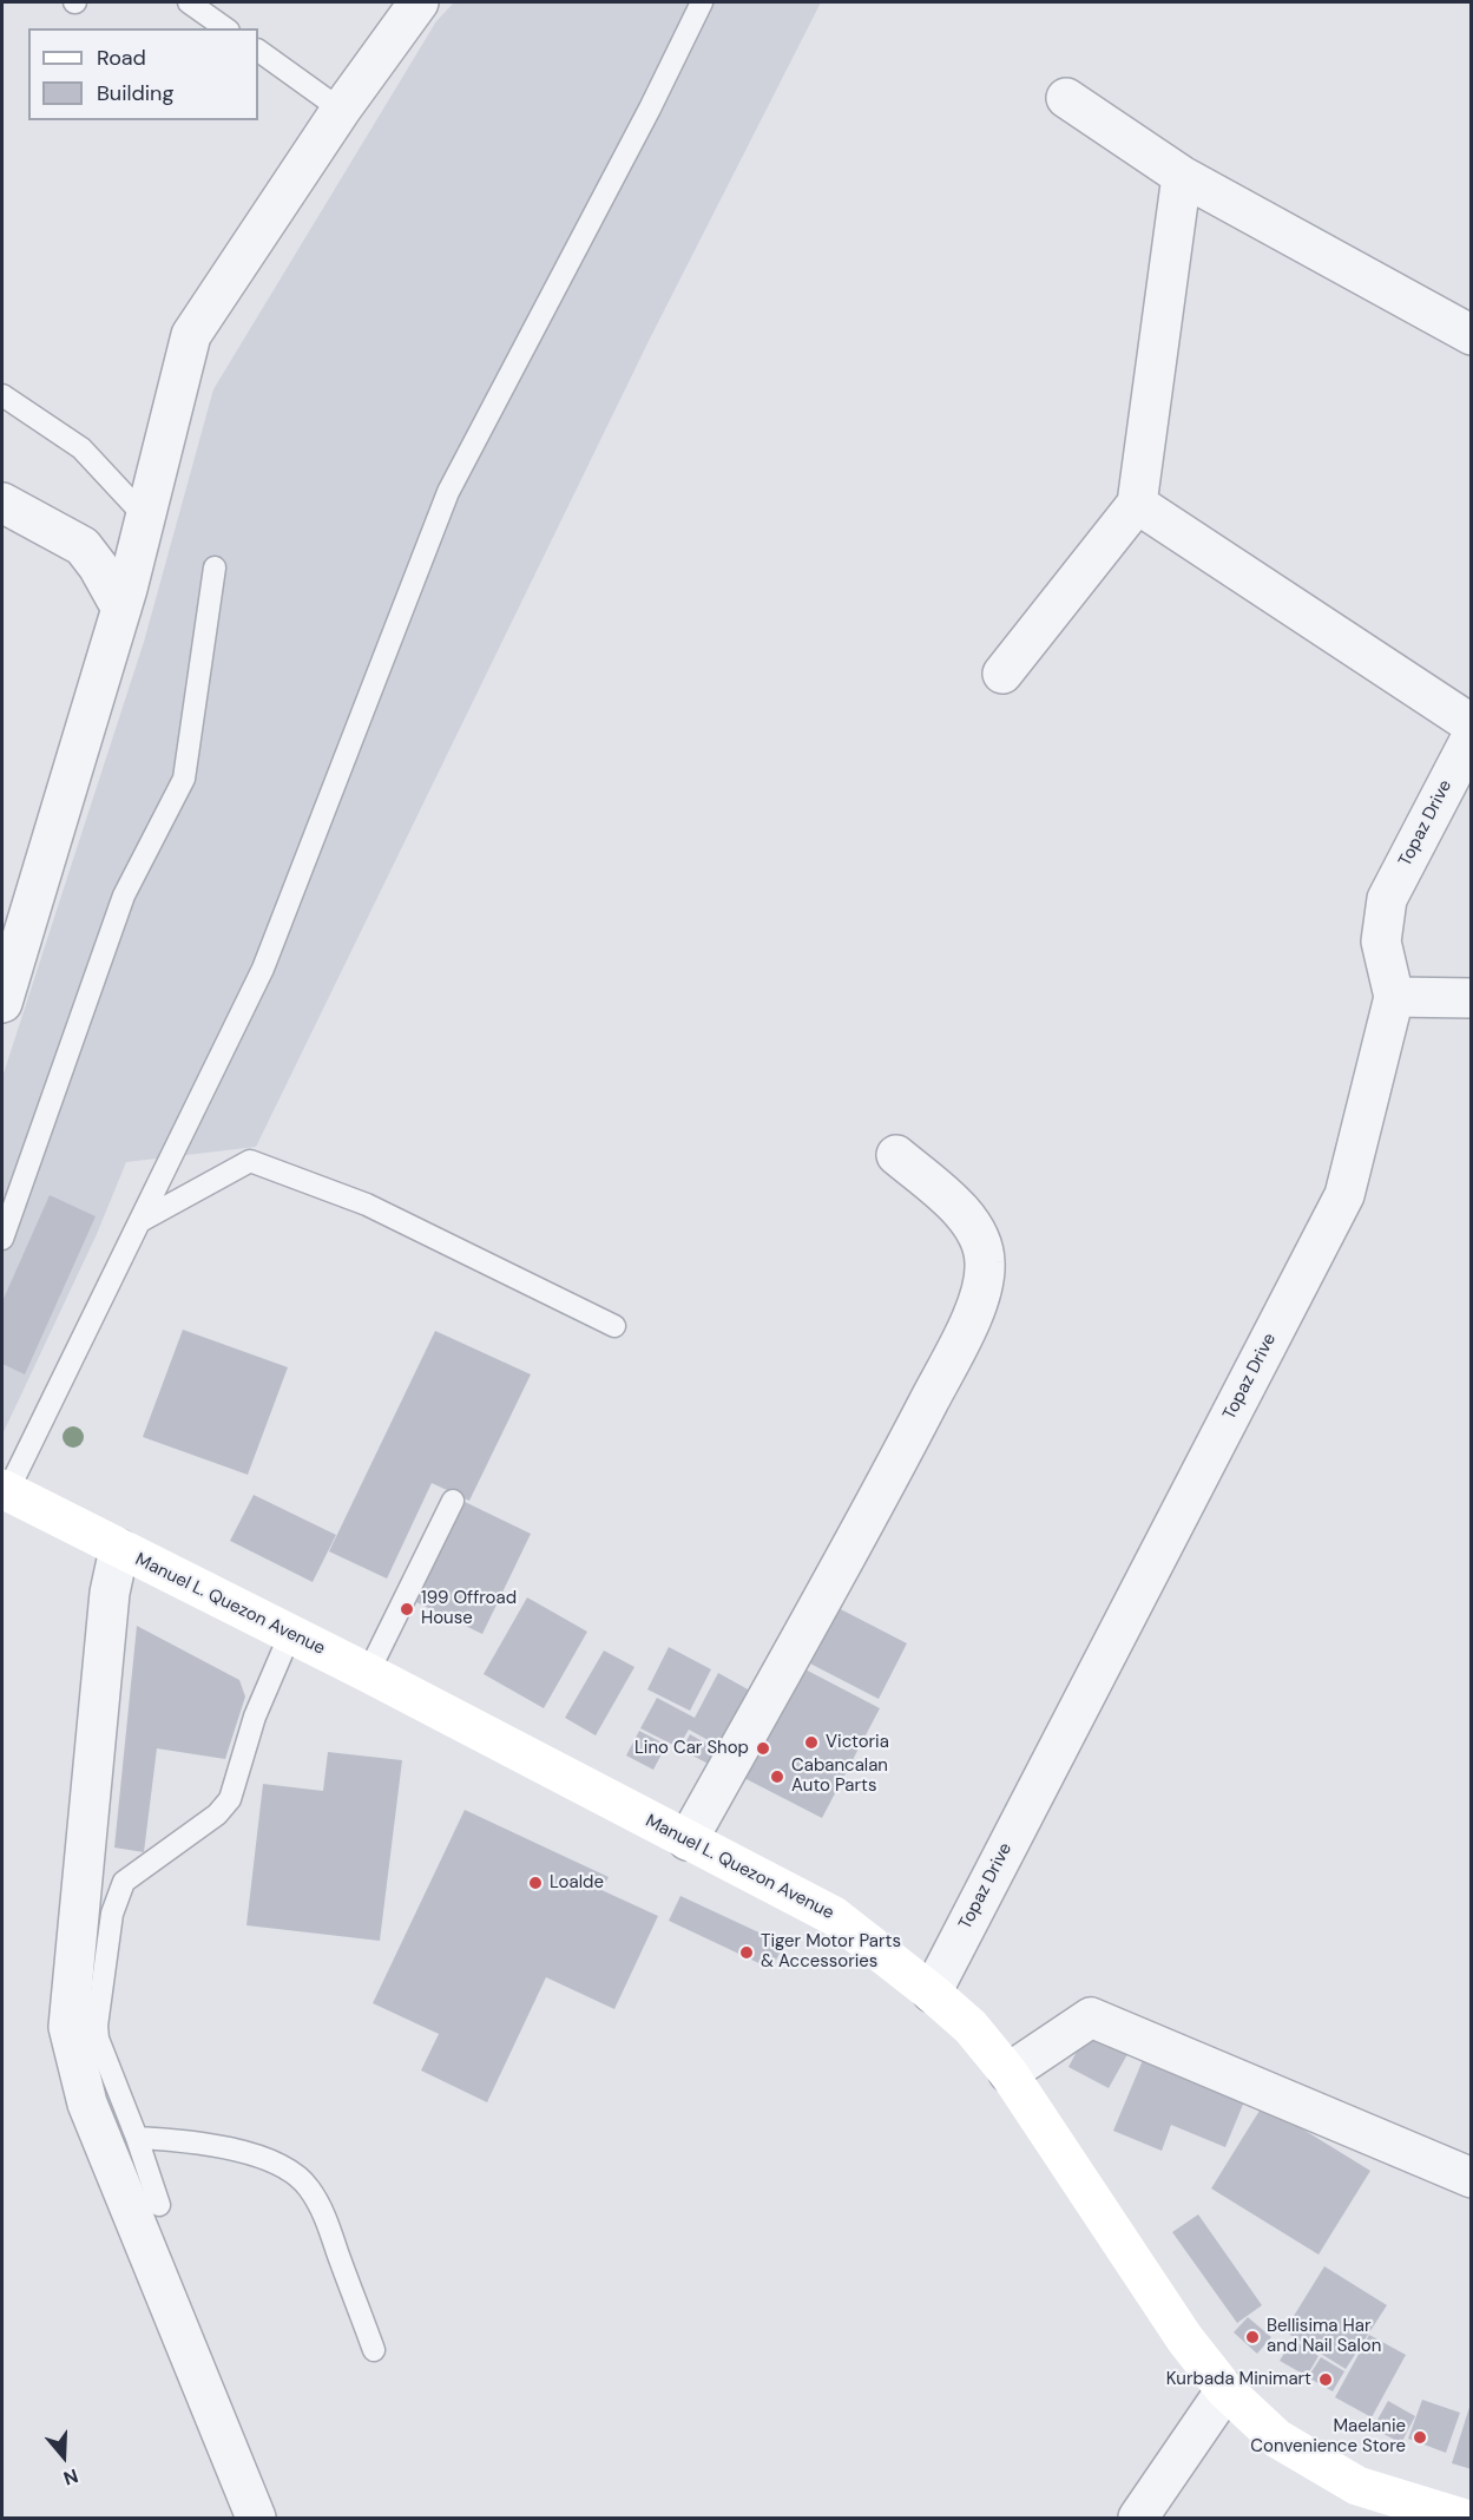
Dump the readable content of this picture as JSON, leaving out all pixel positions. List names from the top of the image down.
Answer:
{
  "streets": {
    "main road": ["Manuel L. Quezon Avenue"],
    "street": ["Topaz Drive"]
  },
  "crossings": [
    ["Topaz Drive", "Manuel L. Quezon Avenue"]
  ],
  "places": [
    "199 Offroad House",
    "Victoria",
    "Lino Car Shop",
    "Cabancalan Auto Parts",
    "Loalde",
    "Tiger Motor Parts & Accessories",
    "Bellisima Har and Nail Salon",
    "Kurbada Minimart",
    "Maelanie Convenience Store"
  ],
  "legend": ["Road", "Building"],
  "north": "bottom"
}
